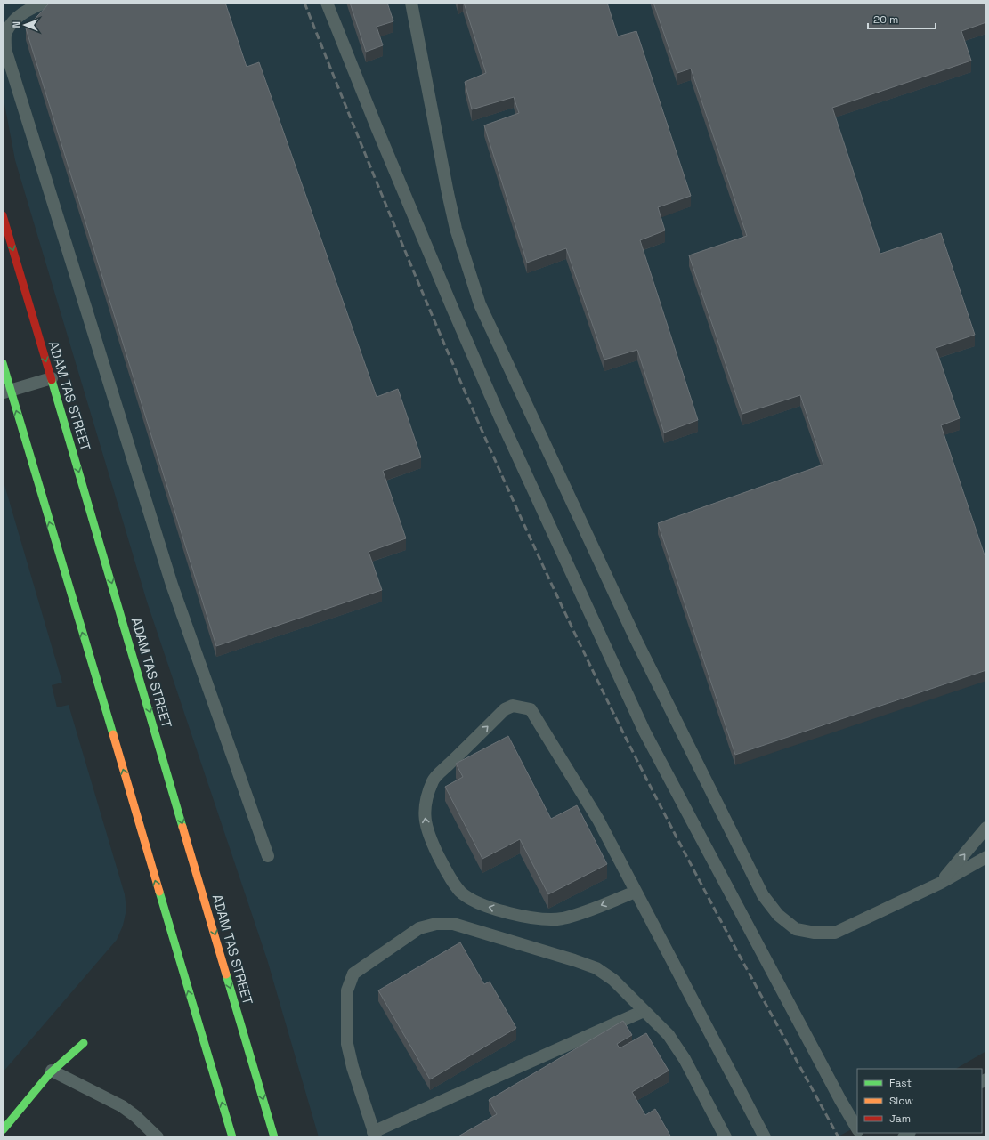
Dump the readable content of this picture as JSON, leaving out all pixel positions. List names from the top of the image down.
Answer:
{
  "streets": {
    "main road": ["ADAM TAS STREET"]
  },
  "legend": ["Fast", "Slow", "Jam"],
  "scale_bar": "20 m",
  "north": "left"
}
